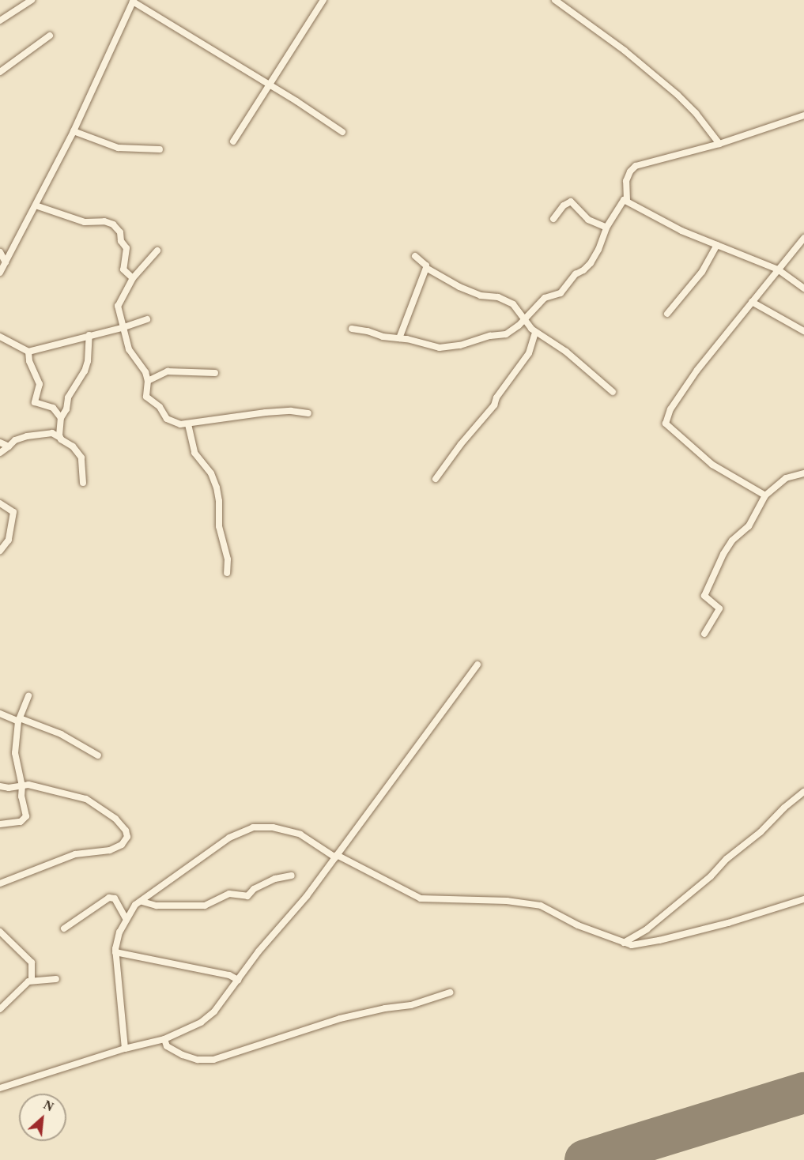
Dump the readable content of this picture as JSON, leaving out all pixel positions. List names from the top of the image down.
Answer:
{
  "north": "top right"
}
